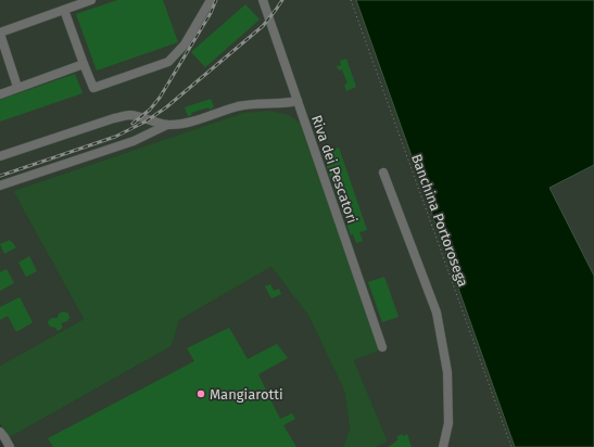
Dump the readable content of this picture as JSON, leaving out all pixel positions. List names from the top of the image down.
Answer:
{
  "streets": {
    "street": ["Riva dei Pescatori"],
    "path": ["Banchina Portorosega"]
  },
  "places": ["Mangiarotti"]
}
